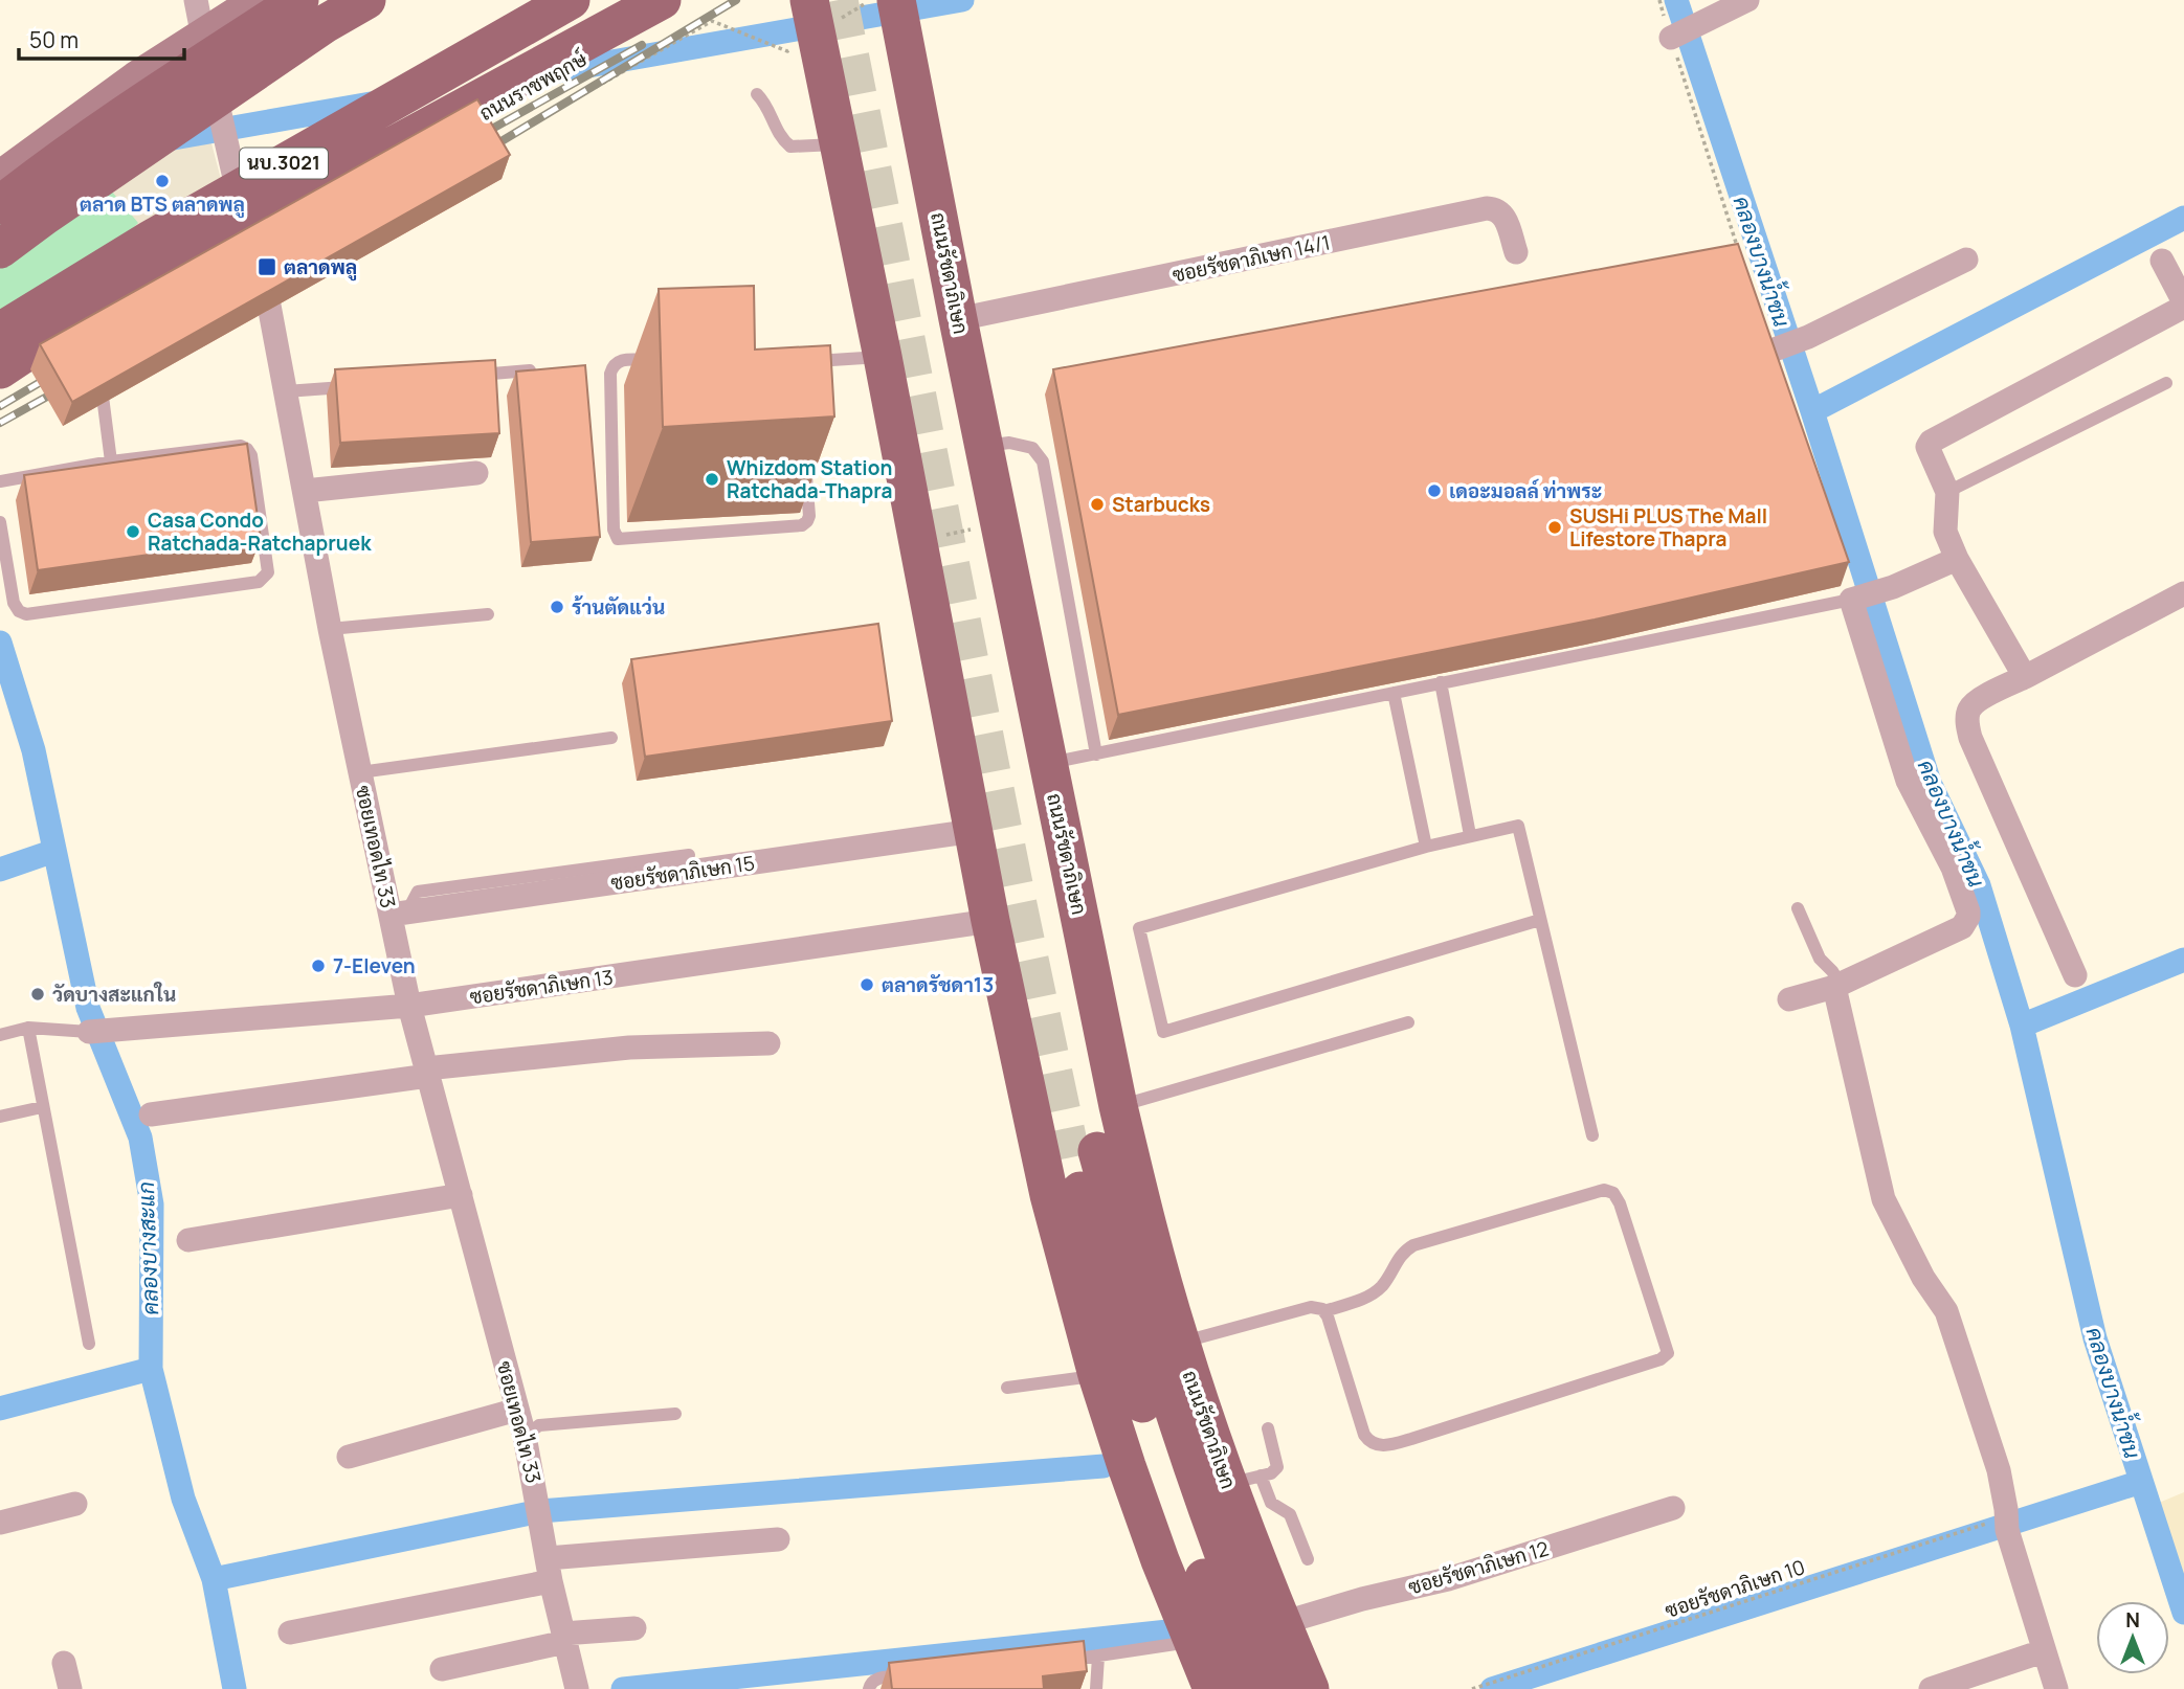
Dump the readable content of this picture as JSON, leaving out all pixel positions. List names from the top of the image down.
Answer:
{
  "streets": {
    "main road": ["ถนนราชพฤกษ์", "นบ.3021", "ถนนรัชดาภิเษก"],
    "street": [
      "ซอยรัชดาภิเษก 14/1",
      "ซอยเทอดไท 33",
      "ซอยรัชดาภิเษก 15",
      "ซอยรัชดาภิเษก 13",
      "ซอยรัชดาภิเษก 12"
    ],
    "path": ["ซอยรัชดาภิเษก 10"]
  },
  "crossings": [
    ["ถนนราชพฤกษ์", "ซอยเทอดไท 33"],
    ["ซอยรัชดาภิเษก 14/1", "ถนนรัชดาภิเษก"],
    ["ถนนรัชดาภิเษก", "ซอยรัชดาภิเษก 12"],
    ["ซอยเทอดไท 33", "ซอยรัชดาภิเษก 15"],
    ["ซอยเทอดไท 33", "ซอยรัชดาภิเษก 13"]
  ],
  "water": ["คลองบางน้ำชน", "คลองบางสะแก"],
  "places": {
    "other": [
      "ตลาด BTS ตลาดพลู",
      "Whizdom Station Ratchada-Thapra",
      "เดอะมอลล์ ท่าพระ",
      "Starbucks",
      "SUSHi PLUS The Mall Lifestore Thapra",
      "Casa Condo Ratchada-Ratchapruek",
      "ร้านตัดแว่น",
      "7-Eleven",
      "ตลาดรัชดา13",
      "วัดบางสะแกใน"
    ],
    "transit": ["ตลาดพลู"]
  },
  "scale_bar": "50 m",
  "north": "top"
}
